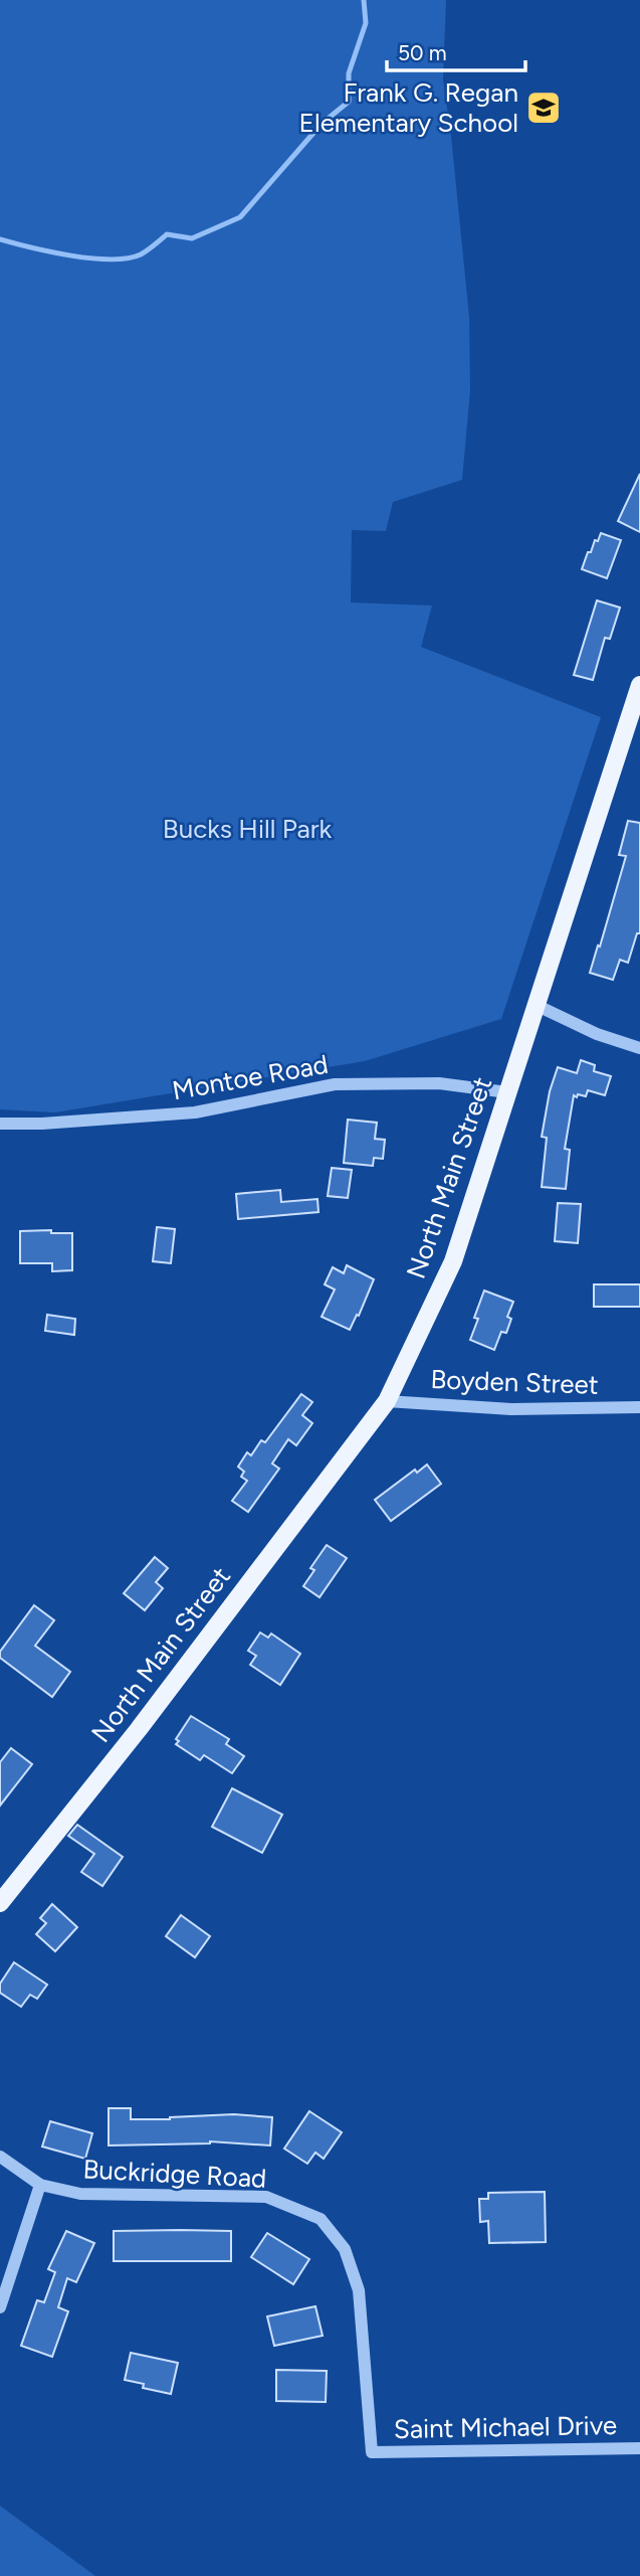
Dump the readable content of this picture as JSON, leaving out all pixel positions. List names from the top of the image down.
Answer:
{
  "streets": {
    "main road": ["North Main Street"],
    "street": [
      "Montoe Road",
      "Boyden Street",
      "Buckridge Road",
      "Saint Michael Drive"
    ]
  },
  "crossings": [
    ["Montoe Road", "North Main Street"],
    ["North Main Street", "Boyden Street"],
    ["Buckridge Road", "Saint Michael Drive"]
  ],
  "parks": ["Bucks Hill Park"],
  "places": {
    "school or university": ["Frank G. Regan Elementary School"]
  },
  "scale_bar": "50 m"
}
